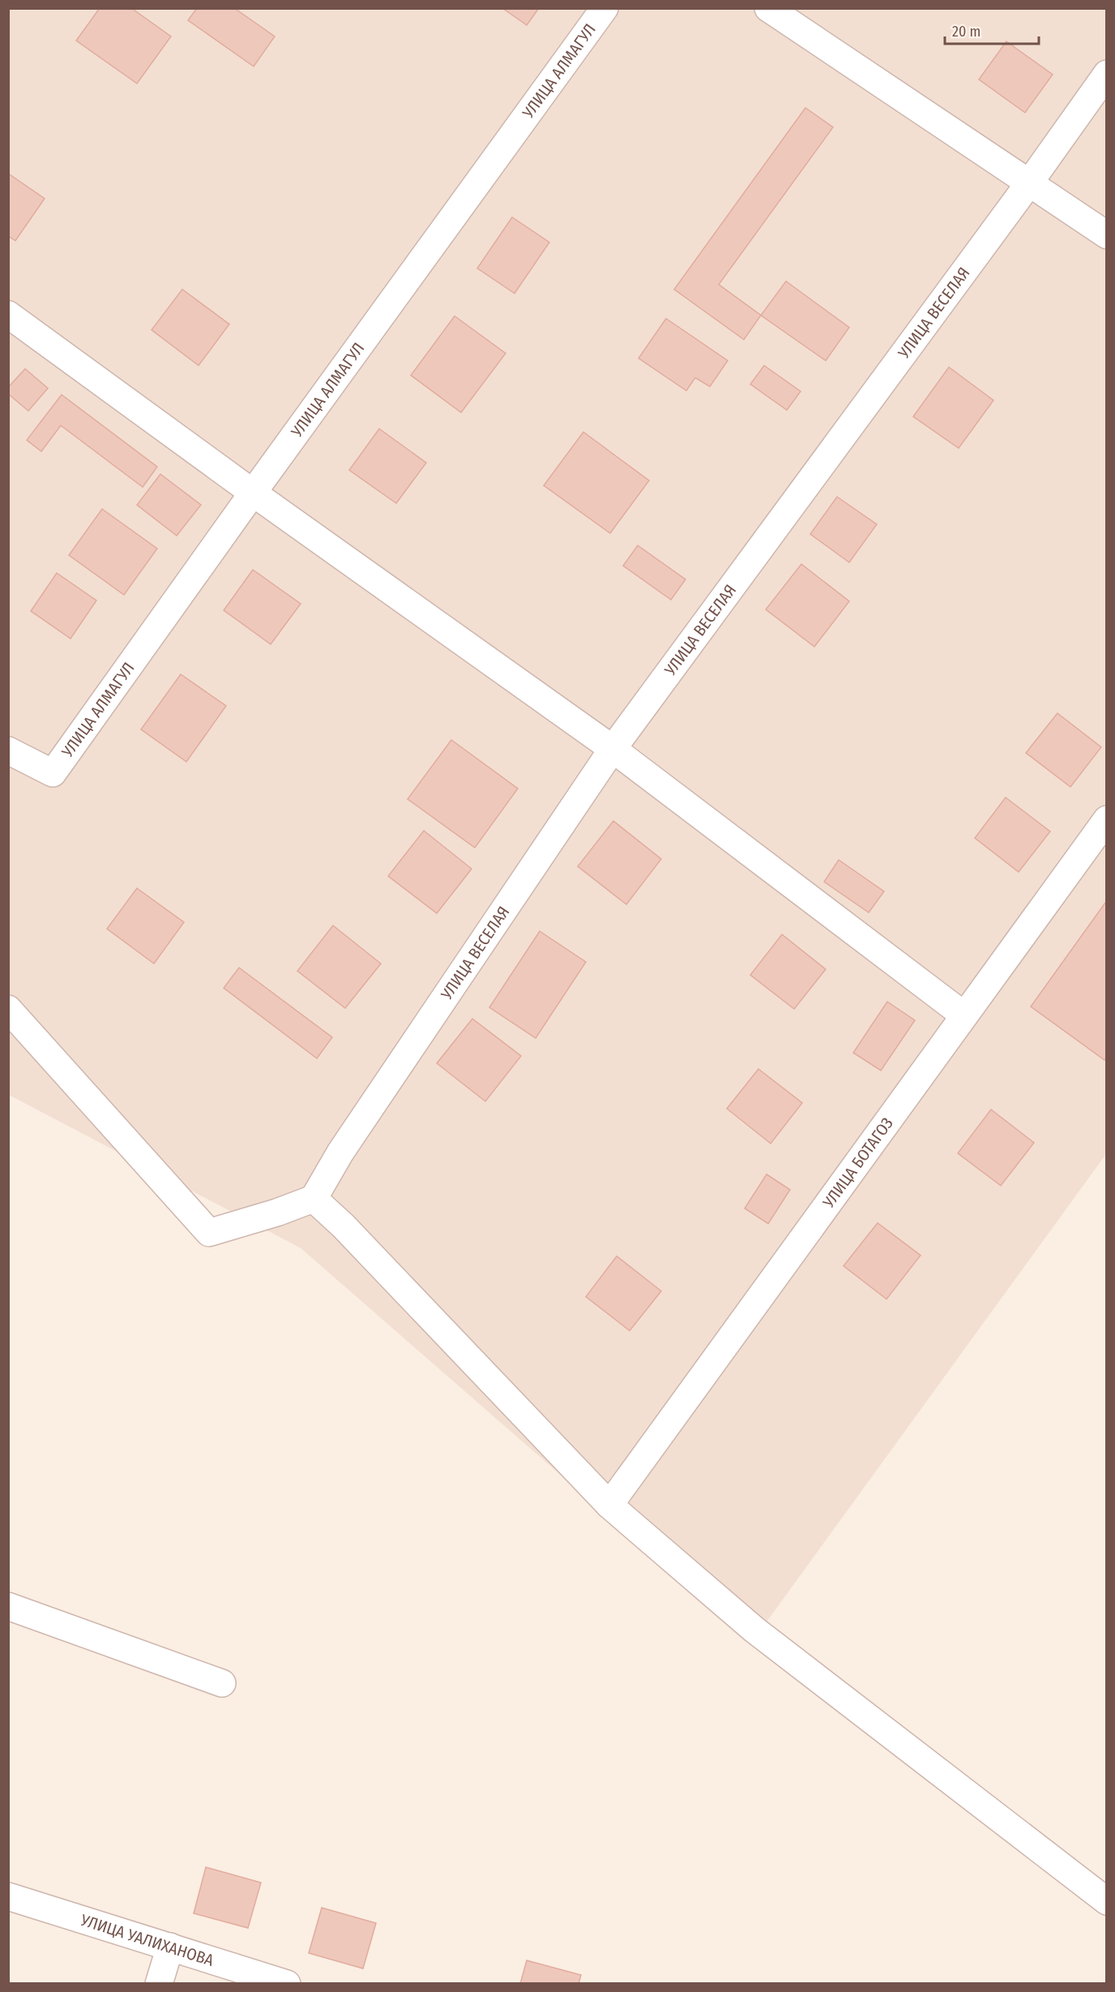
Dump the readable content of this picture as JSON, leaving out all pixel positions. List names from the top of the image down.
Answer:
{
  "streets": {
    "street": [
      "УЛИЦА АЛМАГУЛ",
      "УЛИЦА ВЕСЕЛАЯ",
      "УЛИЦА БОТАГОЗ",
      "УЛИЦА УАЛИХАНОВА"
    ]
  },
  "scale_bar": "20 m"
}
